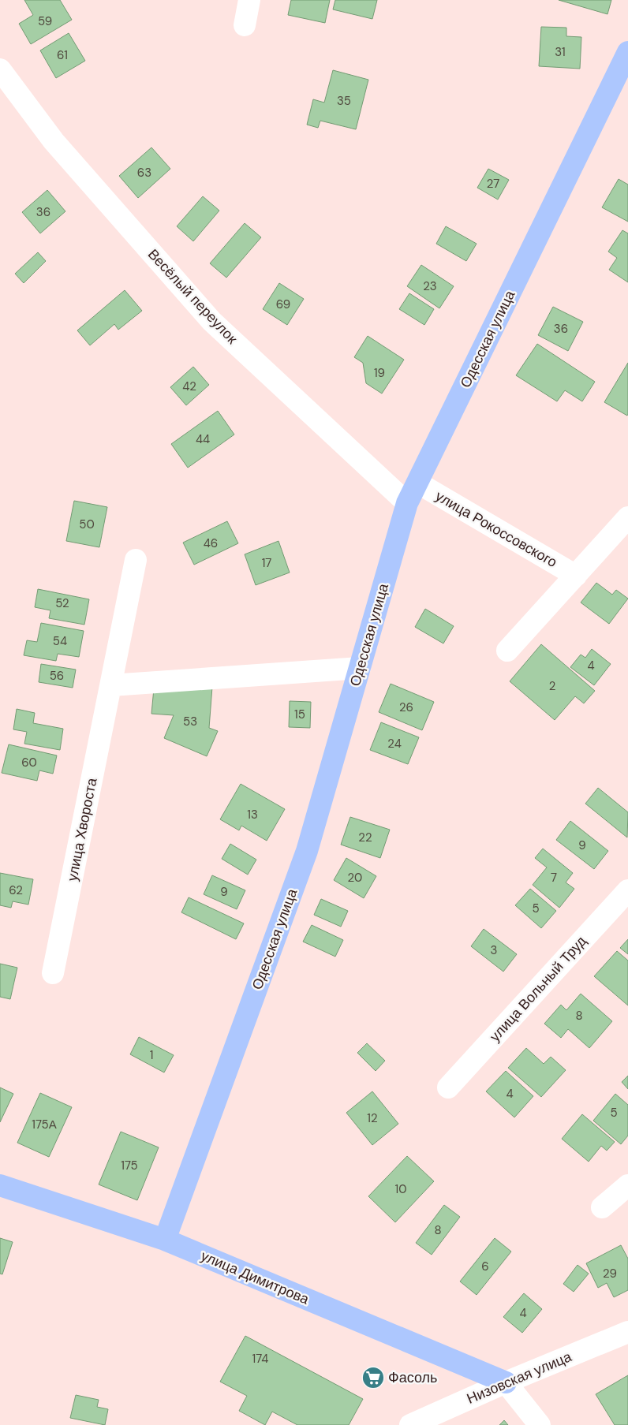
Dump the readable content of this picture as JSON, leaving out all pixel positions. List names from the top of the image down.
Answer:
{
  "streets": {
    "main road": ["Одесская улица", "улица Димитрова"],
    "street": [
      "Весёлый переулок",
      "улица Рокоссовского",
      "улица Хвороста",
      "улица Вольный Труд",
      "Низовская улица"
    ]
  },
  "crossings": [
    ["Весёлый переулок", "Одесская улица"],
    ["Одесская улица", "улица Рокоссовского"],
    ["Одесская улица", "улица Димитрова"],
    ["улица Димитрова", "Низовская улица"]
  ],
  "places": {
    "supermarket": ["Фасоль"]
  },
  "house_numbers": [
    "59",
    "31",
    "61",
    "35",
    "63",
    "27",
    "36",
    "23",
    "69",
    "36",
    "19",
    "42",
    "44",
    "50",
    "46",
    "17",
    "52",
    "54",
    "4",
    "56",
    "2",
    "26",
    "15",
    "53",
    "24",
    "60",
    "13",
    "22",
    "9",
    "20",
    "7",
    "62",
    "9",
    "5",
    "3",
    "8",
    "1",
    "4",
    "5",
    "12",
    "175А",
    "175",
    "10",
    "8",
    "6",
    "29",
    "4",
    "174"
  ]
}
